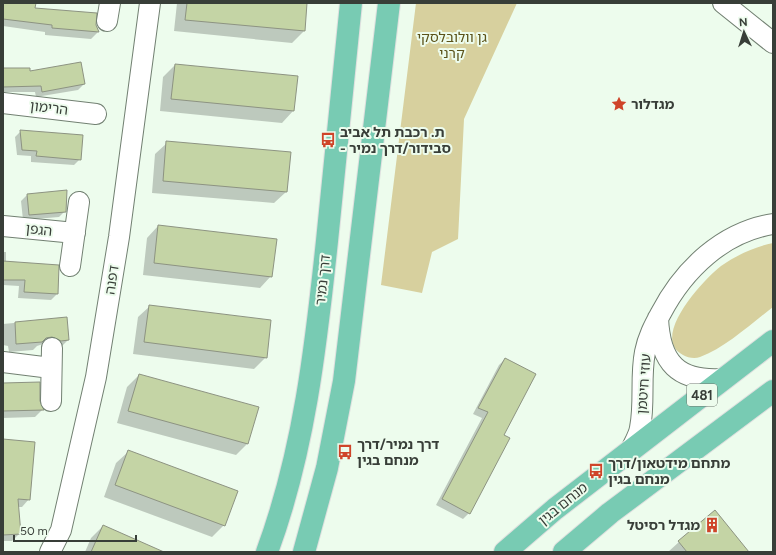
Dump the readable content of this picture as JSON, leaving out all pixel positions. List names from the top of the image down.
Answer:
{
  "streets": {
    "main road": ["דרך נמיר", "481", "מנחם בגין"],
    "street": [
      "הרימון",
      "הגפן",
      "דפנה",
      "עוזי חיטמן"
    ]
  },
  "crossings": [
    ["עוזי חיטמן", "מנחם בגין"]
  ],
  "parks": ["גן וולובלסקי קרני"],
  "places": {
    "place": ["מגדלור"],
    "bus stop": ["ת. רכבת תל אביב - סבידור/דרך נמיר", "דרך נמיר/דרך מנחם בגין", "מתחם מידטאון/דרך מנחם בגין"],
    "building": ["מגדל רסיטל"]
  },
  "scale_bar": "50 m",
  "north": "top"
}
